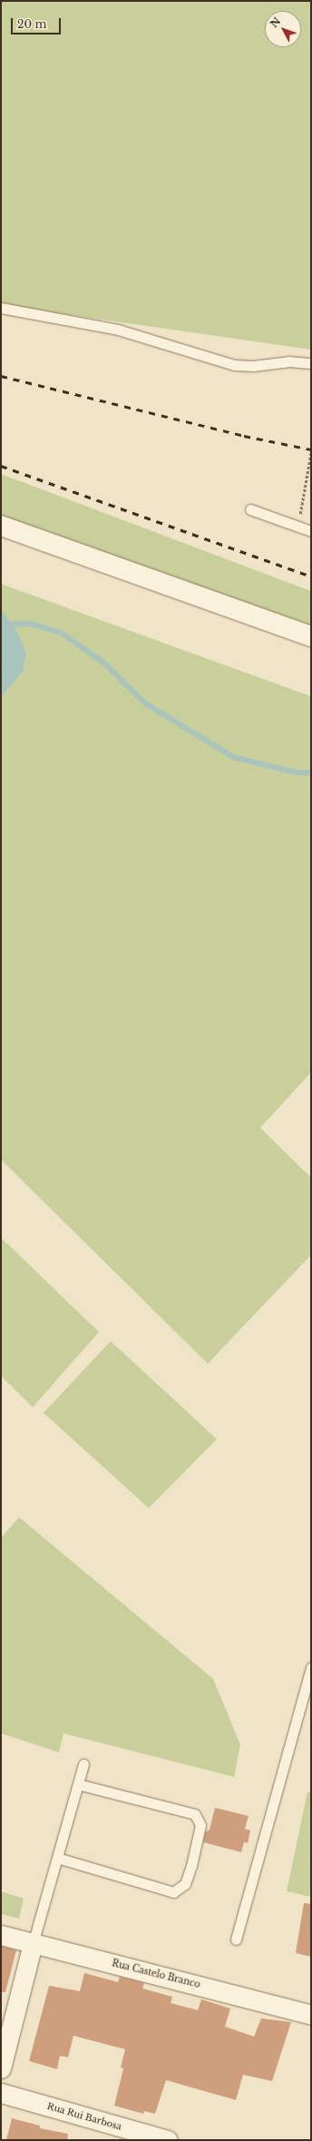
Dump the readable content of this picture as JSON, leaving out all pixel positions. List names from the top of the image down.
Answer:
{
  "streets": {
    "street": ["Rua Castelo Branco", "Rua Rui Barbosa"]
  },
  "scale_bar": "20 m",
  "north": "top left"
}
